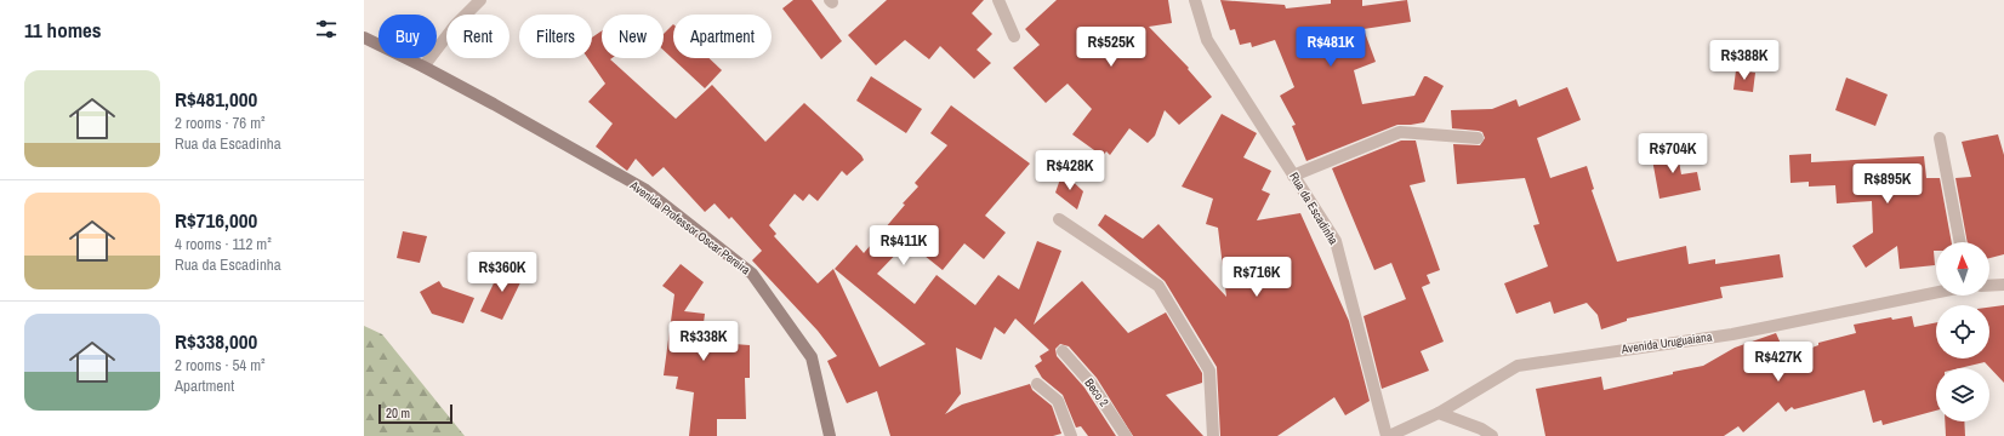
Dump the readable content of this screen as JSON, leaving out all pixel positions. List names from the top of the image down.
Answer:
{
  "streets": {
    "main road": ["Avenida Professor Oscar Pereira"],
    "street": ["Rua da Escadinha", "Avenida Uruguaiana", "Beco 2"]
  },
  "crossings": [
    ["Rua da Escadinha", "Avenida Uruguaiana"]
  ],
  "scale_bar": "20 m",
  "north": "top",
  "page": {
    "heading": "11 homes",
    "chip": [
      "Buy",
      "Rent",
      "Filters",
      "New",
      "Apartment"
    ],
    "price": [
      "R$525K",
      "R$481K",
      "R$388K",
      "R$704K",
      "R$428K",
      "R$895K",
      "R$411K",
      "R$360K",
      "R$716K",
      "R$338K",
      "R$427K"
    ],
    "list": [
      {
        "name": "R$481,000",
        "note": "2 rooms · 76 m² · Rua da Escadinha"
      },
      {
        "name": "R$716,000",
        "note": "4 rooms · 112 m² · Rua da Escadinha"
      },
      {
        "name": "R$338,000",
        "note": "2 rooms · 54 m² · Apartment"
      }
    ],
    "scale": "20 m"
  }
}
